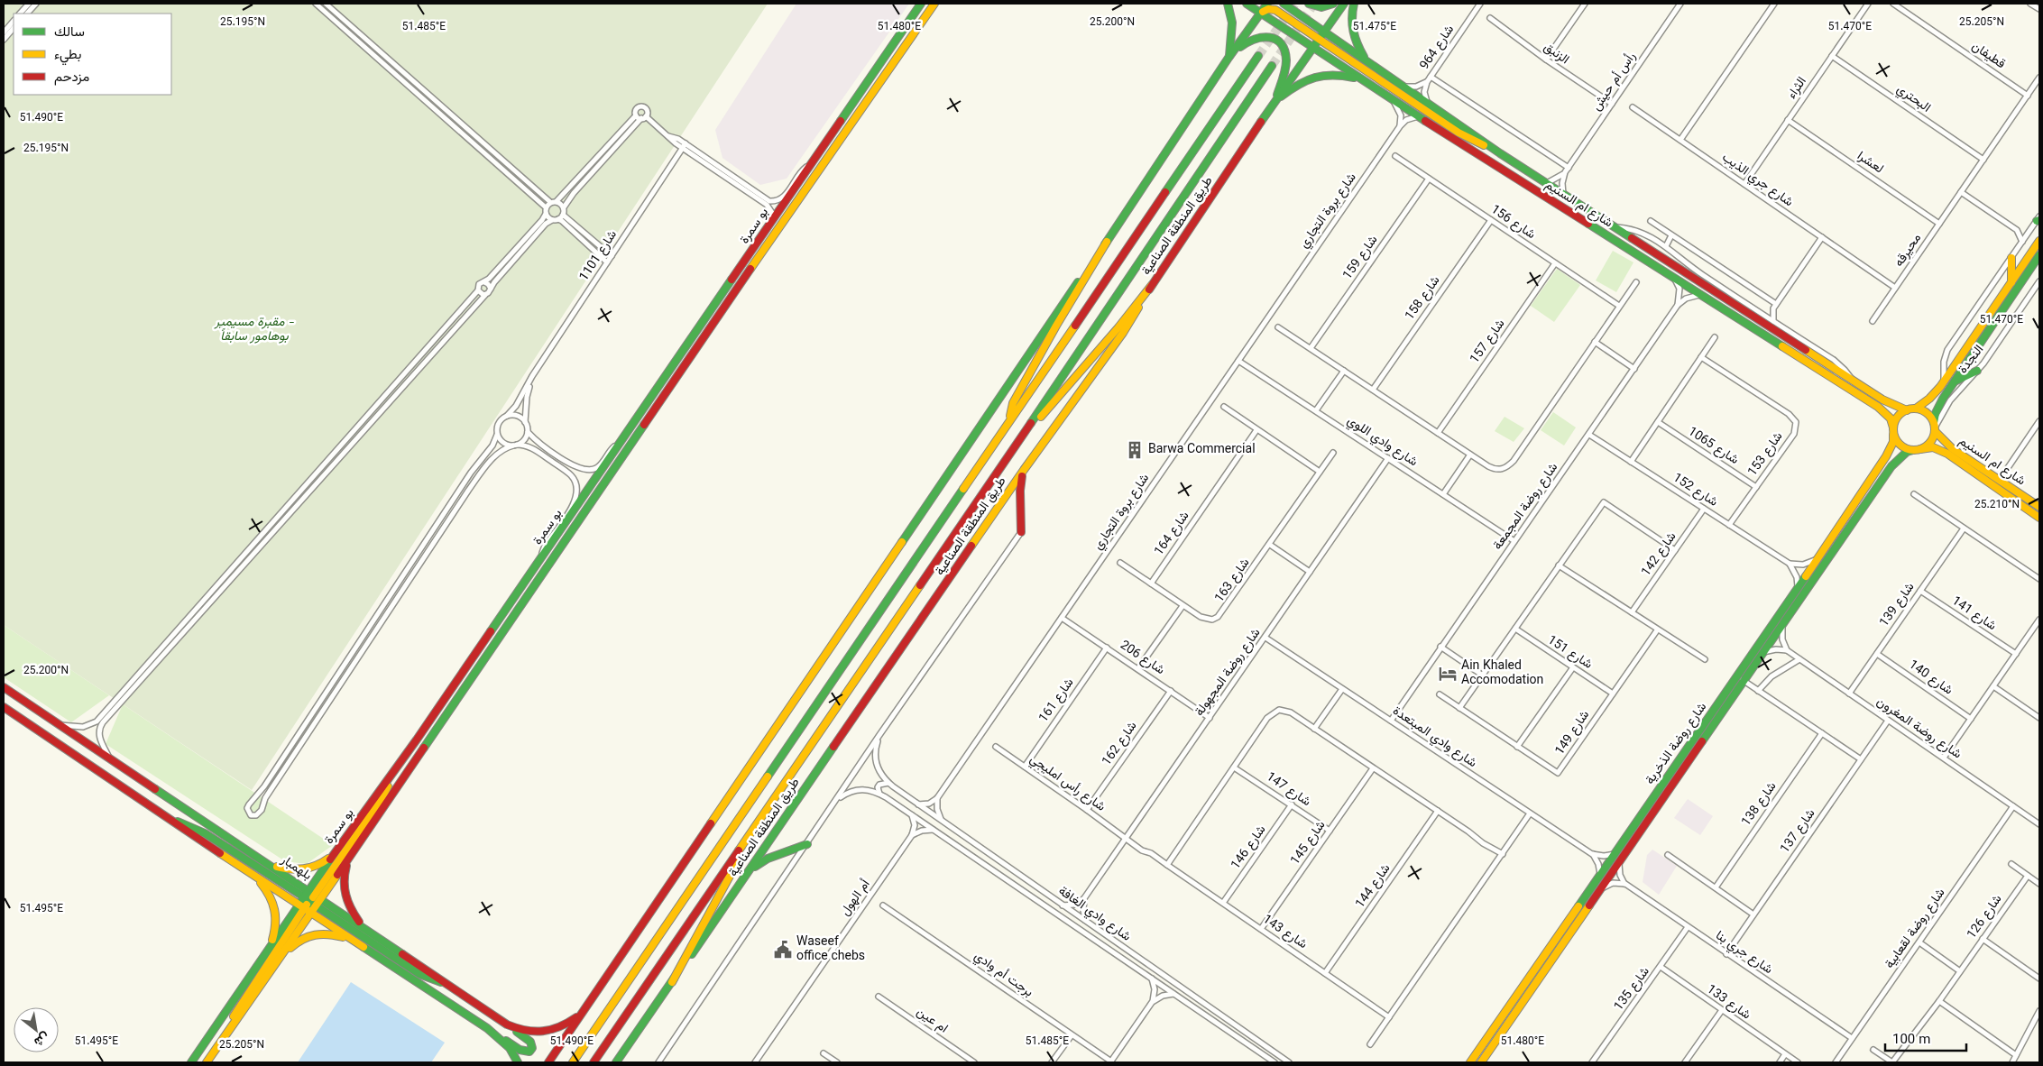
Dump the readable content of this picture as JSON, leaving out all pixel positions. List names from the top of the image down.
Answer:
{
  "streets": {
    "main road": [
      "شارع ام السنيم",
      "بو سمرة",
      "طريق المنطقة الصناعية",
      "شارع روضة الذخرية",
      "بلهمبار"
    ],
    "street": [
      "شارع 964",
      "الزنبق",
      "قطيفان",
      "رأس أم حيش",
      "الثراء",
      "البحتري",
      "لعشرا",
      "شارع جري الذيب",
      "شارع بروة التجاري",
      "شارع 156",
      "محيرقه",
      "شارع 1101",
      "شارع 159",
      "شارع 158",
      "شارع 157",
      "النجدة",
      "شارع وادي اللوي",
      "شارع 1065",
      "شارع 153",
      "شارع 152",
      "شارع روضة المجمعة",
      "شارع 164",
      "شارع 142",
      "شارع 163",
      "شارع 139",
      "شارع 141",
      "شارع 151",
      "شارع 206",
      "شارع روضة المجهولة",
      "شارع 140",
      "شارع 161",
      "شارع روضة المغرون",
      "شارع 149",
      "شارع وادي المبتعدة",
      "شارع 162",
      "شارع رأس امليجي",
      "شارع 147",
      "شارع 138",
      "شارع 137",
      "شارع 145",
      "شارع 146",
      "شارع 144",
      "أم الهول",
      "شارع وادي الغافة",
      "شارع 126",
      "شارع روضة لقعابية",
      "شارع 143",
      "شارع جري بنا",
      "برجت أم وادي",
      "شارع 135",
      "شارع 133",
      "ام عين"
    ]
  },
  "crossings": [
    ["شارع 964", "شارع ام السنيم"],
    ["الزنبق", "رأس أم حيش"],
    ["قطيفان", "محيرقه"],
    ["رأس أم حيش", "شارع ام السنيم"],
    ["الثراء", "البحتري"],
    ["الثراء", "لعشرا"],
    ["الثراء", "شارع جري الذيب"],
    ["البحتري", "محيرقه"],
    ["لعشرا", "محيرقه"],
    ["شارع جري الذيب", "محيرقه"],
    ["شارع ام السنيم", "شارع بروة التجاري"],
    ["شارع ام السنيم", "طريق المنطقة الصناعية"],
    ["شارع ام السنيم", "النجدة"],
    ["شارع ام السنيم", "شارع روضة المجمعة"],
    ["شارع ام السنيم", "شارع روضة الذخرية"],
    ["شارع بروة التجاري", "شارع وادي اللوي"],
    ["شارع بروة التجاري", "شارع 206"],
    ["شارع 156", "شارع 159"],
    ["شارع 156", "شارع 158"],
    ["شارع 156", "شارع 157"],
    ["بو سمرة", "بلهمبار"],
    ["النجدة", "شارع روضة الذخرية"],
    ["شارع وادي اللوي", "شارع روضة المجمعة"],
    ["شارع وادي اللوي", "شارع روضة المجهولة"],
    ["شارع 1065", "شارع 153"],
    ["شارع 153", "شارع 152"],
    ["شارع 152", "شارع روضة المجمعة"],
    ["شارع 152", "شارع 142"],
    ["شارع روضة المجمعة", "شارع وادي المبتعدة"],
    ["شارع 164", "شارع 163"],
    ["شارع 139", "شارع 141"],
    ["شارع 139", "شارع 140"],
    ["شارع 139", "شارع روضة المغرون"],
    ["شارع 151", "شارع 149"],
    ["شارع 206", "شارع روضة المجهولة"],
    ["شارع 206", "شارع 161"],
    ["شارع 206", "شارع 162"],
    ["شارع روضة المجهولة", "شارع وادي المبتعدة"],
    ["شارع روضة المجهولة", "شارع رأس امليجي"],
    ["شارع روضة المجهولة", "شارع 143"],
    ["شارع 161", "شارع رأس امليجي"],
    ["شارع روضة المغرون", "شارع 137"],
    ["شارع روضة المغرون", "شارع روضة لقعابية"],
    ["شارع 162", "شارع رأس امليجي"],
    ["شارع رأس امليجي", "شارع 143"],
    ["شارع 147", "شارع 145"],
    ["شارع 147", "شارع 146"],
    ["شارع 137", "شارع جري بنا"],
    ["شارع 145", "شارع 143"],
    ["شارع 146", "شارع 143"],
    ["شارع 144", "شارع 143"],
    ["شارع روضة لقعابية", "شارع جري بنا"],
    ["شارع جري بنا", "شارع 135"],
    ["شارع 135", "شارع 133"]
  ],
  "parks": ["مقبرة مسيمير - بوهامور سابقاً"],
  "places": {
    "building": ["Barwa Commercial"],
    "hotel": ["Ain Khaled Accomodation"],
    "public building": ["Waseef office chebs"]
  },
  "legend": ["سالك", "بطيء", "مزدحم"],
  "scale_bar": "100 m",
  "north": "bottom right",
  "coordinates": [
    "25.195°N",
    "25.200°N",
    "25.205°N",
    "51.485°E",
    "51.480°E",
    "51.475°E",
    "51.470°E",
    "51.490°E",
    "25.210°N",
    "51.495°E"
  ]
}
